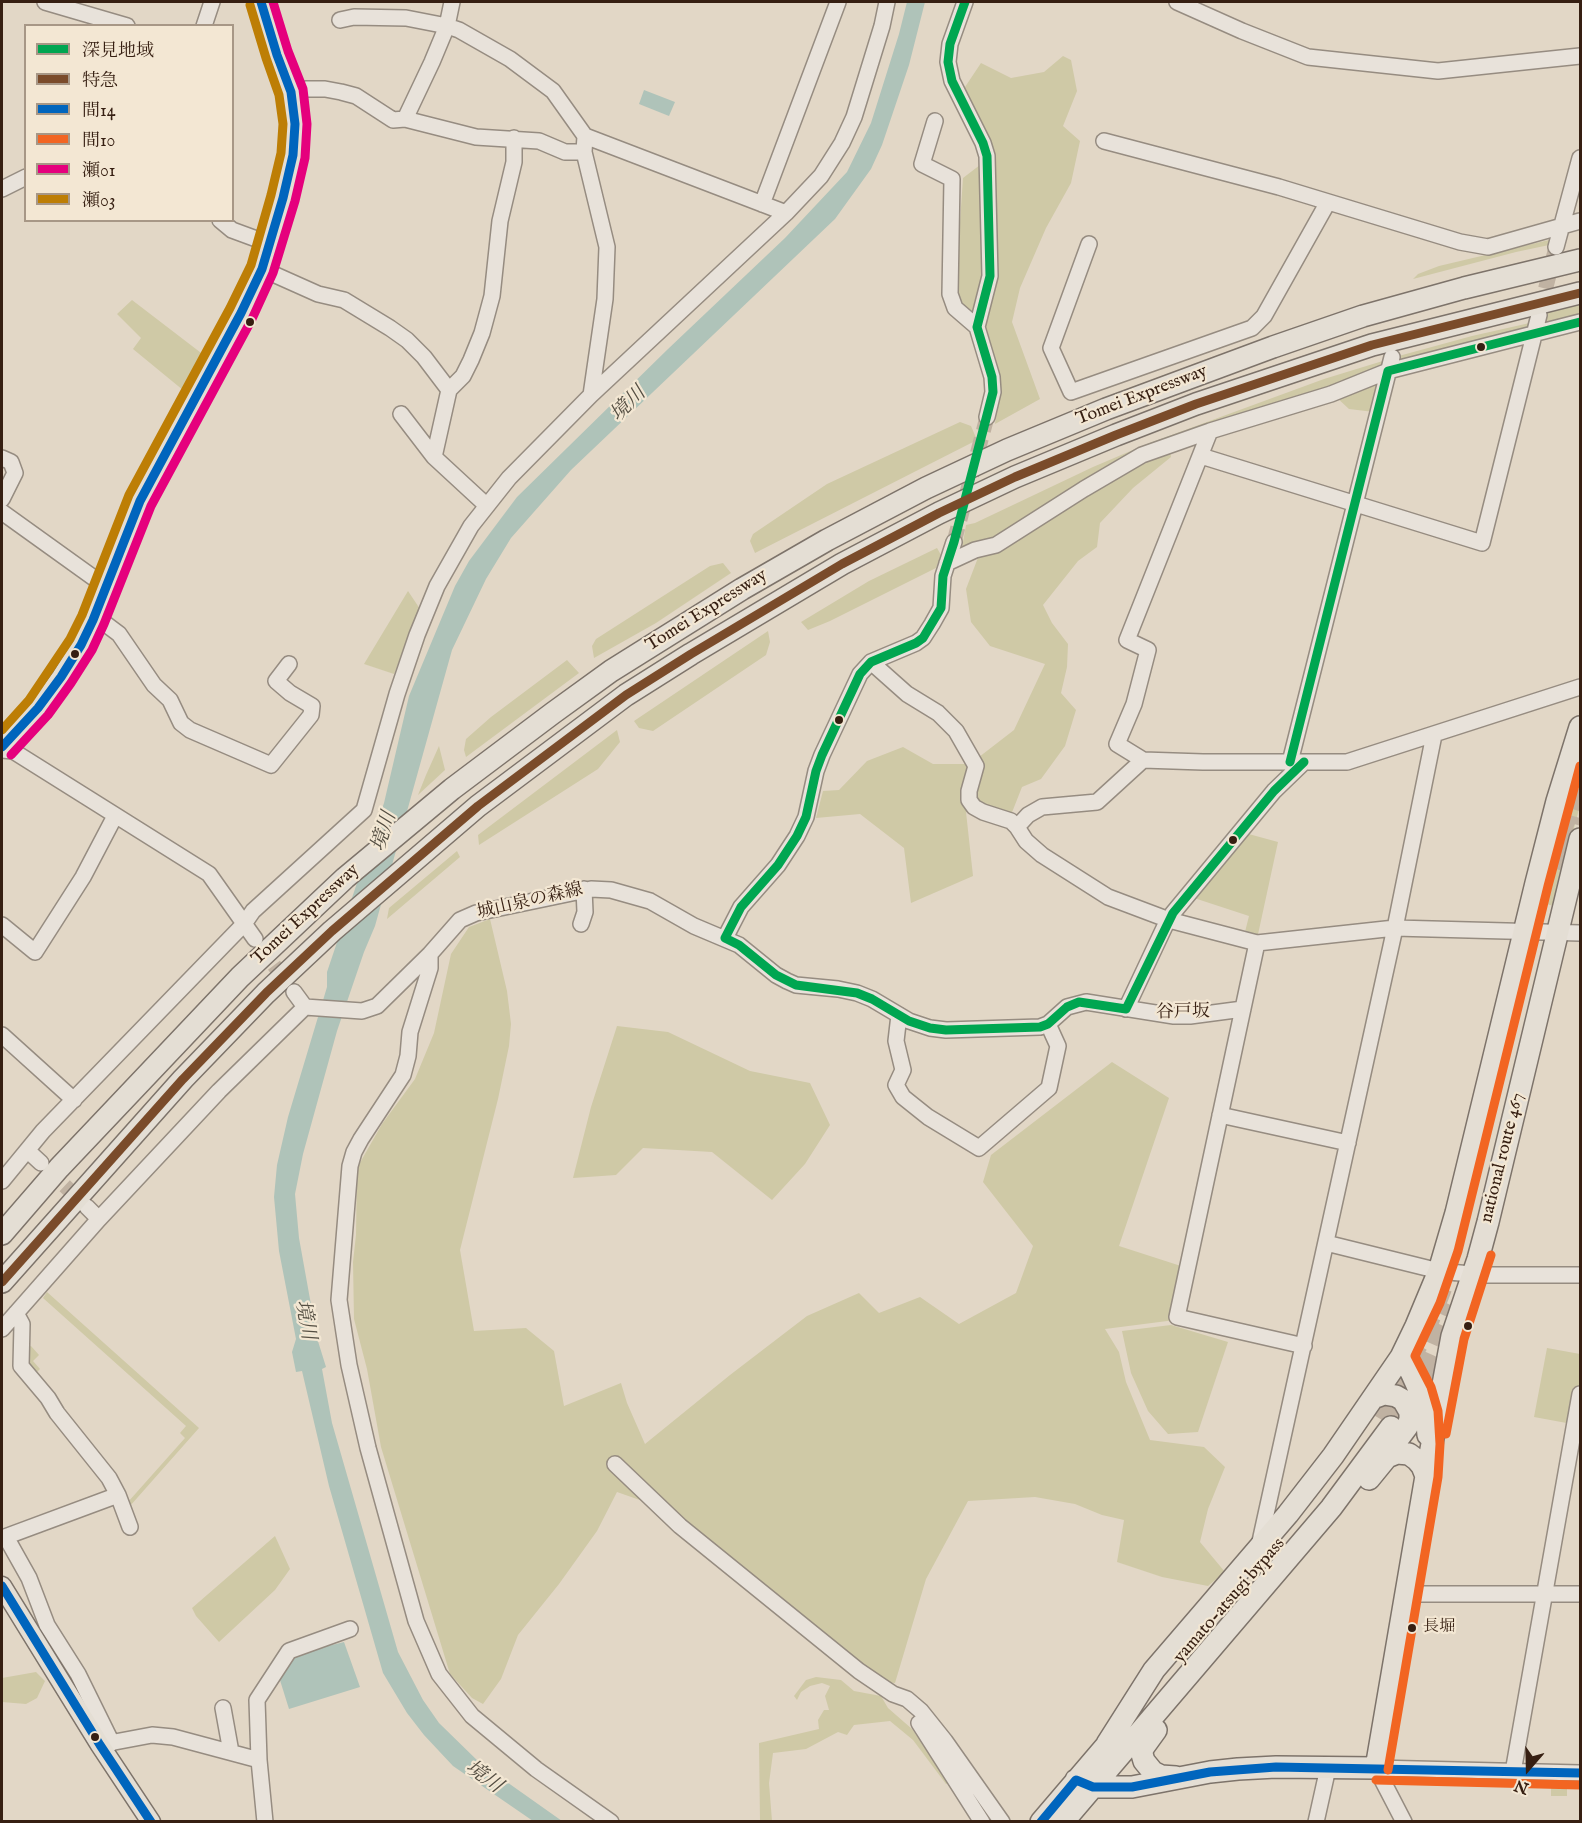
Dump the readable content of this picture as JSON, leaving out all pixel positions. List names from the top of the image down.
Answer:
{
  "streets": {
    "highway": ["Tomei Expressway", "national route 467", "yamato-atsugi bypass"],
    "street": ["城山泉の森線", "谷戸坂"]
  },
  "water": ["境川"],
  "places": ["長堀"],
  "lines": [
    "transit line 深見地域",
    "transit line 間14",
    "transit line 瀬01",
    "transit line 瀬03",
    "transit line 特急",
    "transit line 間10"
  ],
  "legend": [
    "深見地域",
    "特急",
    "間14",
    "間10",
    "瀬01",
    "瀬03"
  ],
  "north": "bottom"
}
